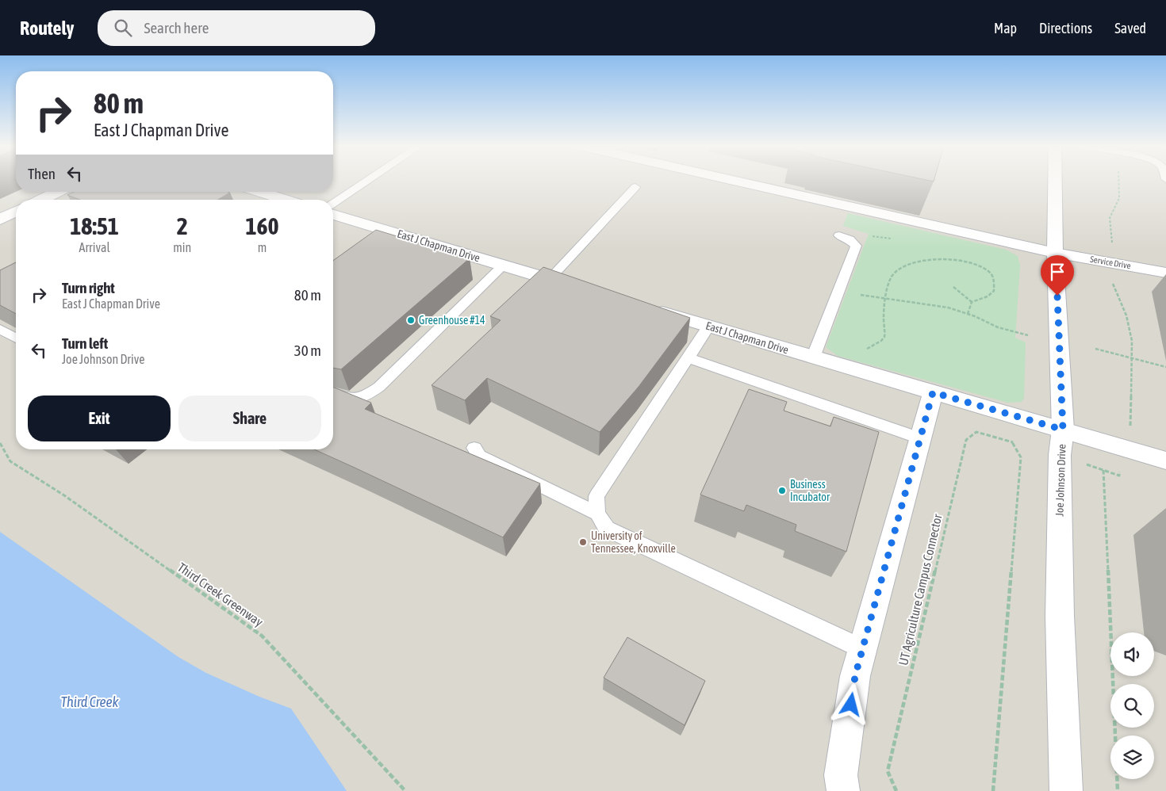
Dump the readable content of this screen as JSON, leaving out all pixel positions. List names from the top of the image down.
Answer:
{
  "streets": {
    "street": ["East J Chapman Drive", "Service Drive", "Joe Johnson Drive"],
    "path": ["UT Agriculture Campus Connector", "Third Creek Greenway"]
  },
  "crossings": [
    ["East J Chapman Drive", "Joe Johnson Drive"],
    ["Service Drive", "Joe Johnson Drive"]
  ],
  "water": ["Third Creek"],
  "places": ["Greenhouse #14", "Business Incubator", "University of Tennessee, Knoxville"],
  "page": {
    "header": "Routely",
    "search": "Search here",
    "nav": ["Map", "Directions", "Saved"],
    "turn": ["80 m", "East J Chapman Drive"],
    "then": "Then",
    "eta": [
      "18:51",
      "Arrival",
      "2",
      "min",
      "160",
      "m"
    ],
    "list": [
      {
        "name": "Turn right",
        "note": "East J Chapman Drive",
        "value": "80 m"
      },
      {
        "name": "Turn left",
        "note": "Joe Johnson Drive",
        "value": "30 m"
      }
    ],
    "buttons": ["Exit", "Share"]
  }
}
